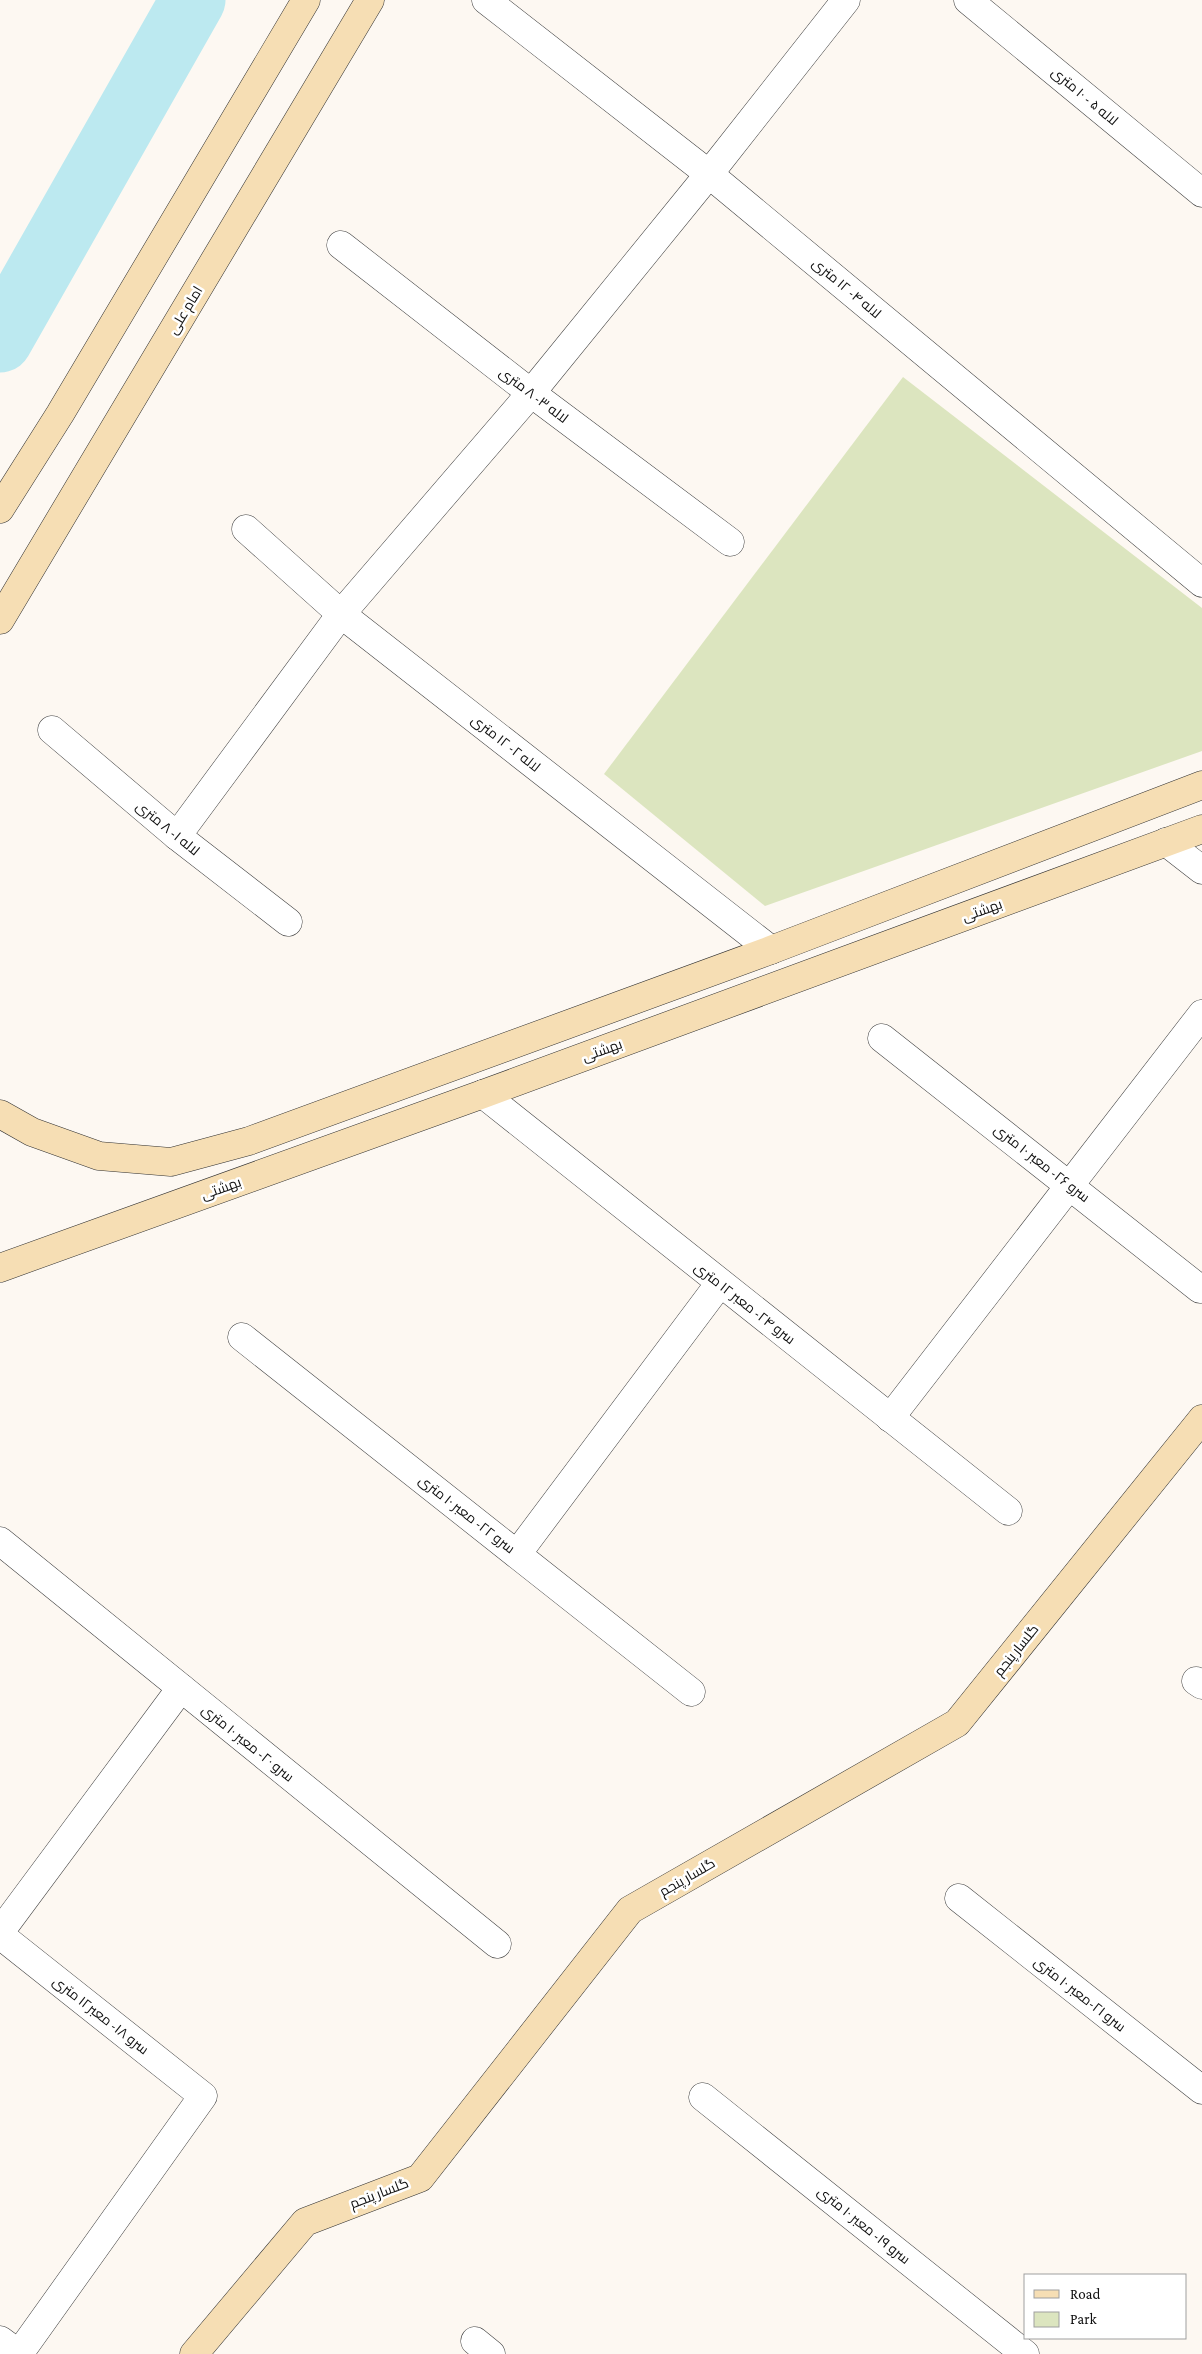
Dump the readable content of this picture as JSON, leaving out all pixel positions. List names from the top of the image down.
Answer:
{
  "streets": {
    "street": [
      "لاله ۵ - ۱۰ متری",
      "لاله ۴- ۱۲ متری",
      "امام علی",
      "لاله ۳- ۸ متری",
      "لاله ۲- ۱۲ متری",
      "لاله ۱- ۸ متری",
      "بهشتی",
      "سرو ۲۶- معبر ۱۰ متری",
      "سرو ۲۴- معبر ۱۲ متری",
      "سرو ۲۲- معبر ۱۰ متری",
      "گلسار پنجم",
      "سرو ۲۰- معبر ۱۰ متری",
      "سرو ۲۱-معبر ۱۰ متری",
      "سرو ۱۸- معبر۱۲ متری",
      "سرو ۱۹- معبر ۱۰ متری"
    ]
  },
  "crossings": [
    ["بهشتی", "سرو ۲۴- معبر ۱۲ متری"]
  ],
  "legend": ["Road", "Park"]
}
